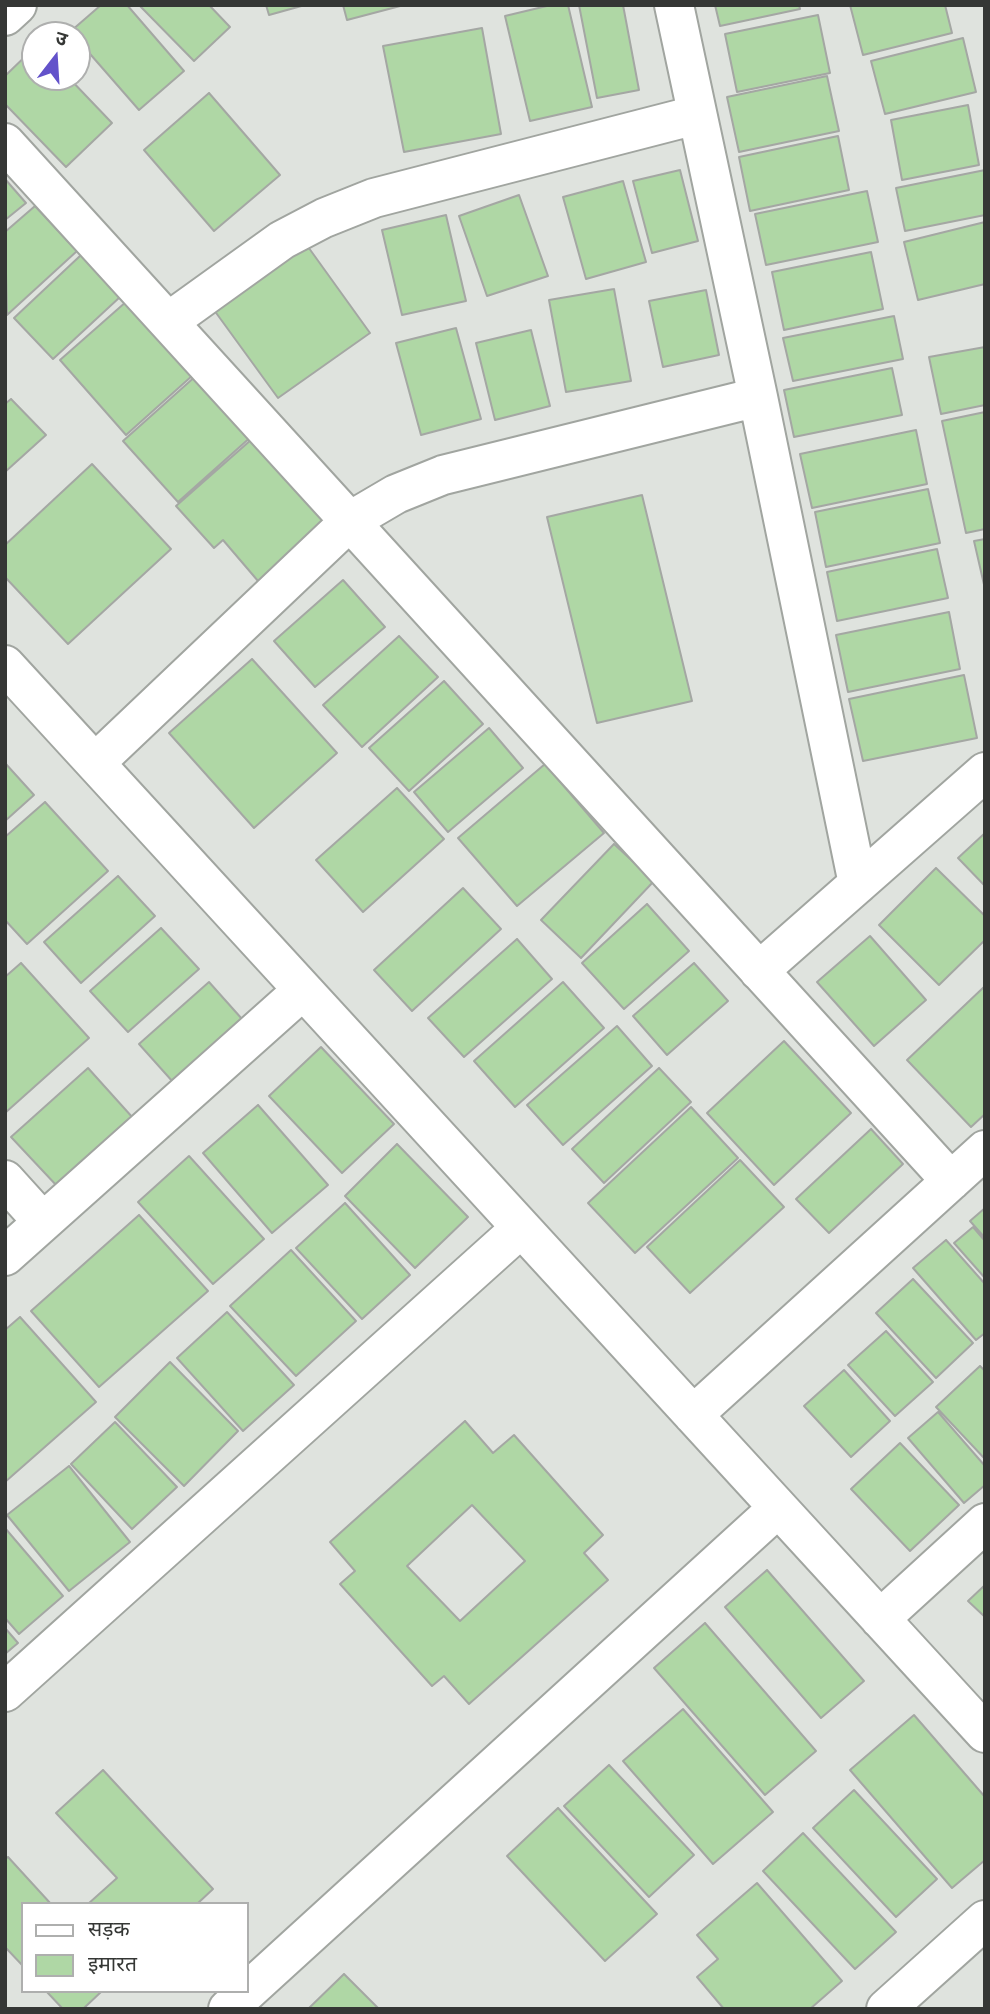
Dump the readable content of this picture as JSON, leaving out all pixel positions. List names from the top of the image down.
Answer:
{
  "legend": ["सड़क", "इमारत"],
  "north": "top"
}
